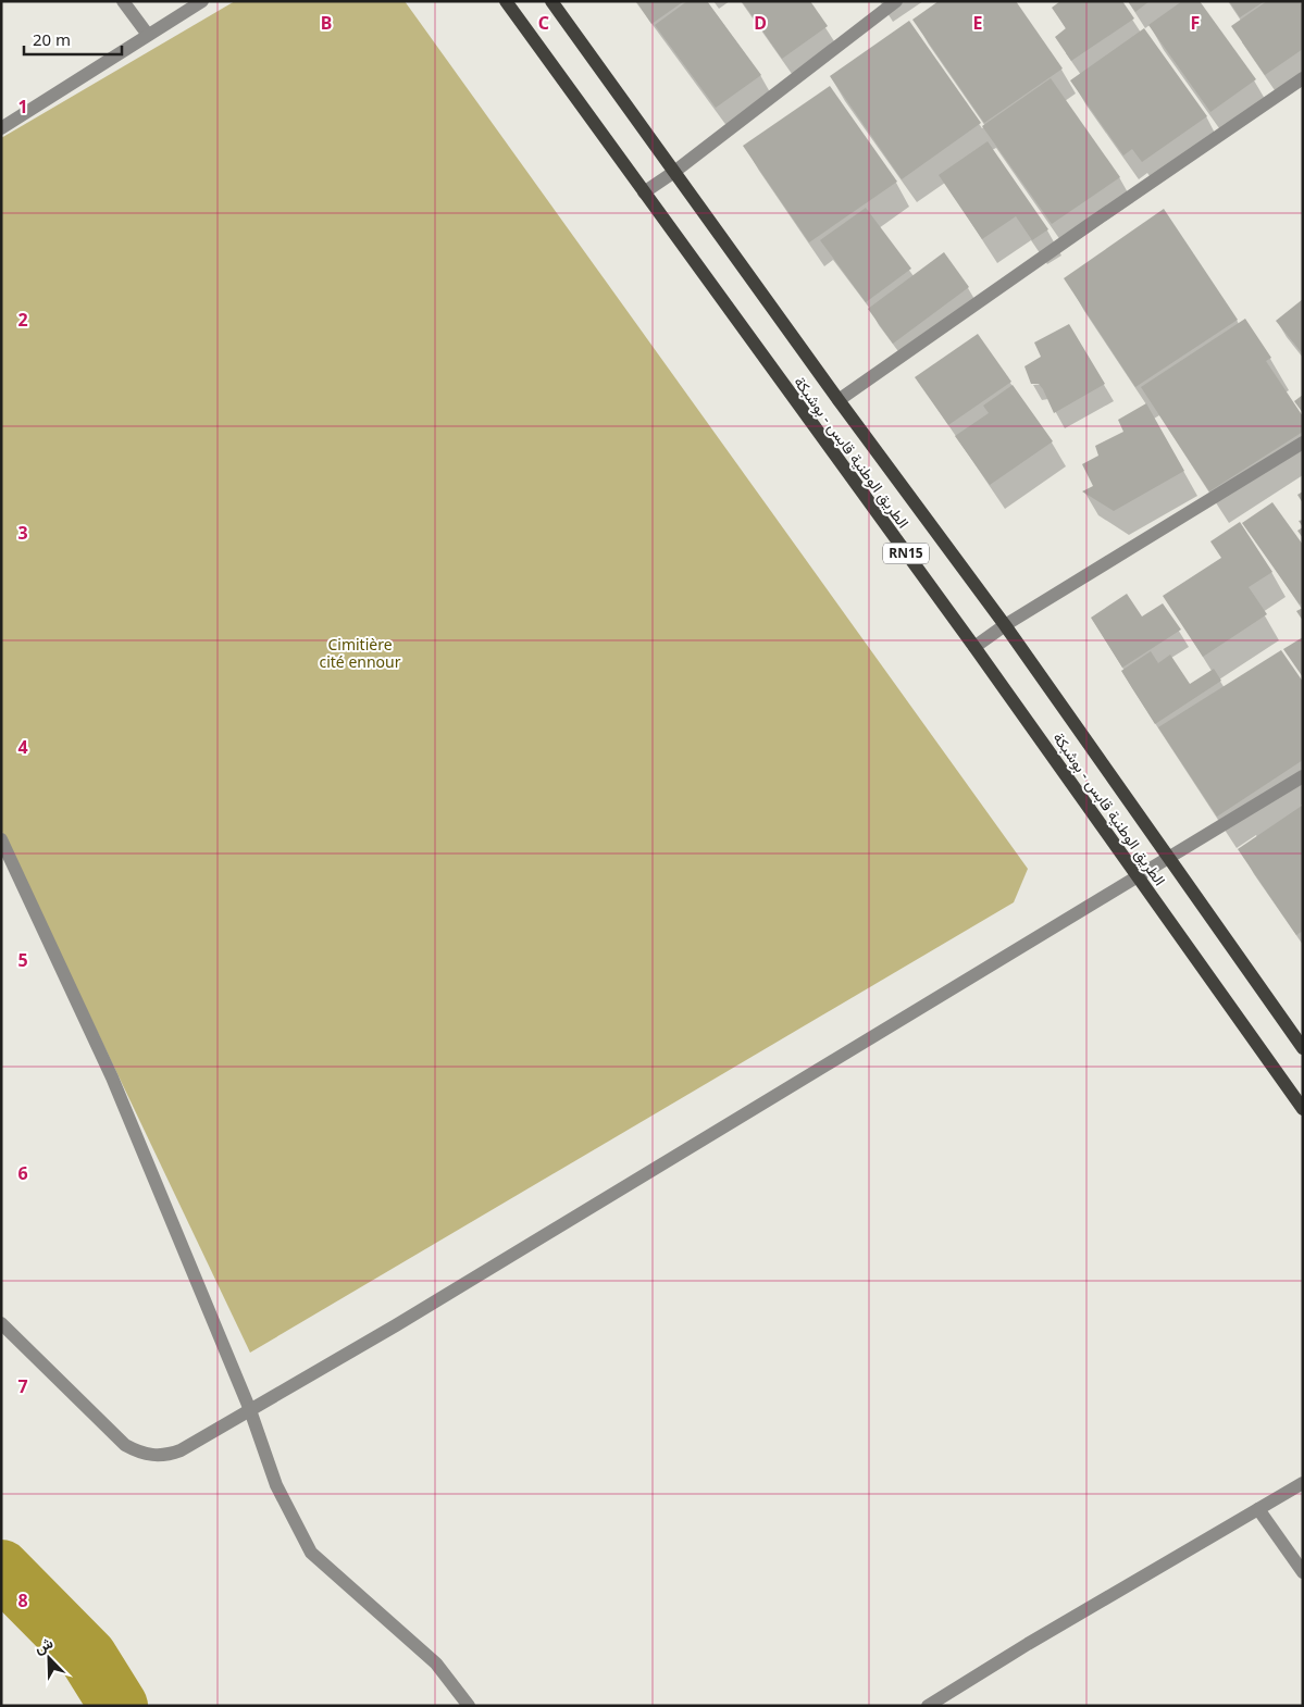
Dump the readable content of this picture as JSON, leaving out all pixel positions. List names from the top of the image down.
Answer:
{
  "streets": {
    "main road": ["الطريق الوطنية قابس - بوشبكة", "RN15"]
  },
  "parks": ["Cimitière cité ennour"],
  "scale_bar": "20 m",
  "north": "top left",
  "grid": {
    "columns": [
      "B",
      "C",
      "D",
      "E",
      "F"
    ],
    "rows": [
      "1",
      "2",
      "3",
      "4",
      "5",
      "6",
      "7",
      "8"
    ]
  }
}
